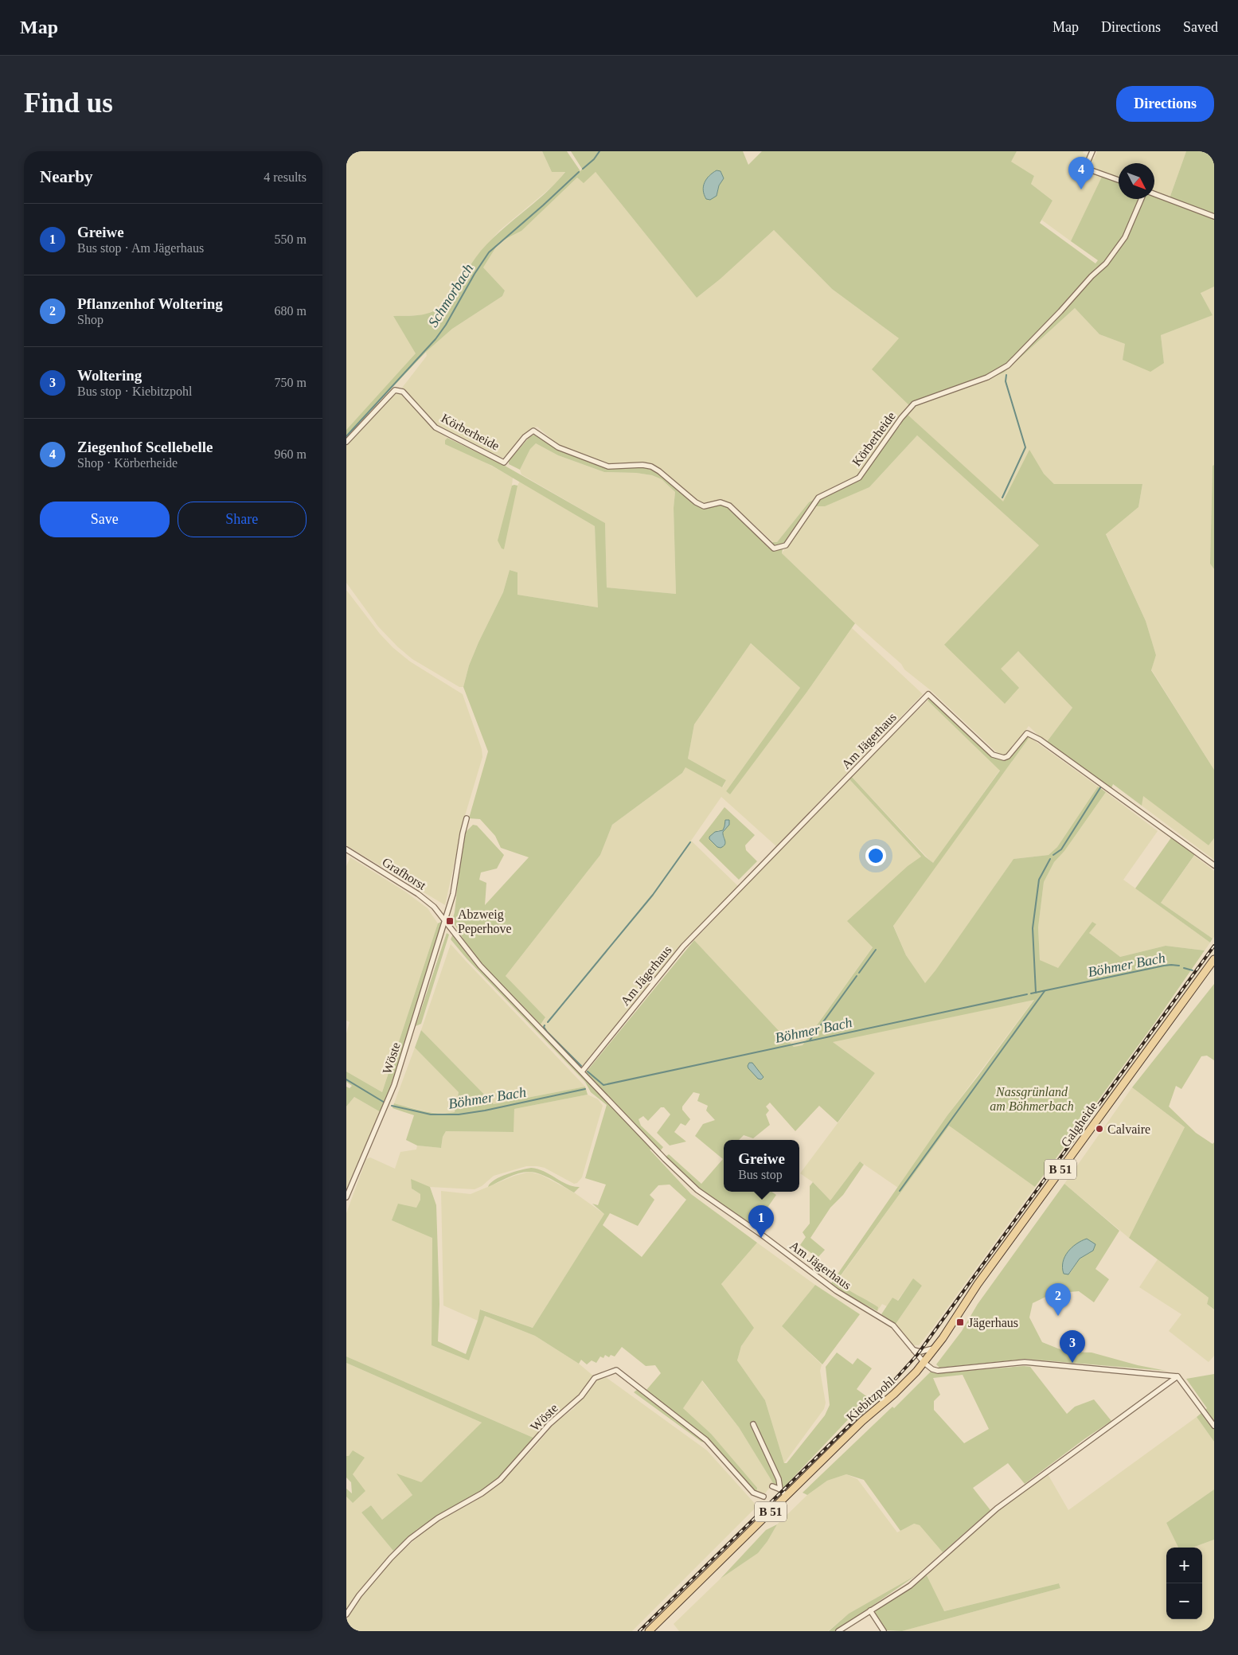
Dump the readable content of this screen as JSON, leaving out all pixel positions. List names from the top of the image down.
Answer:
{
  "streets": {
    "main road": ["Galgheide", "B 51", "Kiebitzpohl"],
    "street": [
      "Körberheide",
      "Am Jägerhaus",
      "Grafhorst",
      "Wöste"
    ]
  },
  "crossings": [
    ["Am Jägerhaus", "Grafhorst"],
    ["Am Jägerhaus", "Wöste"],
    ["Am Jägerhaus", "Galgheide"],
    ["Am Jägerhaus", "Kiebitzpohl"],
    ["Grafhorst", "Wöste"],
    ["Galgheide", "Kiebitzpohl"]
  ],
  "water": ["Schmorbach", "Böhmer Bach"],
  "parks": ["Nassgrünland am Böhmerbach"],
  "places": {
    "transit": ["Abzweig Peperhove", "Jägerhaus"],
    "other": ["Calvaire"]
  },
  "north": "bottom right",
  "page": {
    "header": "Map",
    "nav": ["Map", "Directions", "Saved"],
    "buttons": [
      "Directions",
      ["Save", "Share"]
    ],
    "title": "Find us",
    "heading": ["Nearby", "4 results"],
    "pins": [
      "4",
      "1",
      "2",
      "3"
    ],
    "list": [
      {
        "mark": "1",
        "name": "Greiwe",
        "note": "Bus stop · Am Jägerhaus",
        "value": "550 m"
      },
      {
        "mark": "2",
        "name": "Pflanzenhof Woltering",
        "note": "Shop",
        "value": "680 m"
      },
      {
        "mark": "3",
        "name": "Woltering",
        "note": "Bus stop · Kiebitzpohl",
        "value": "750 m"
      },
      {
        "mark": "4",
        "name": "Ziegenhof Scellebelle",
        "note": "Shop · Körberheide",
        "value": "960 m"
      }
    ],
    "popup": ["Greiwe", "Bus stop"],
    "map_buttons": ["+", "−"]
  }
}
